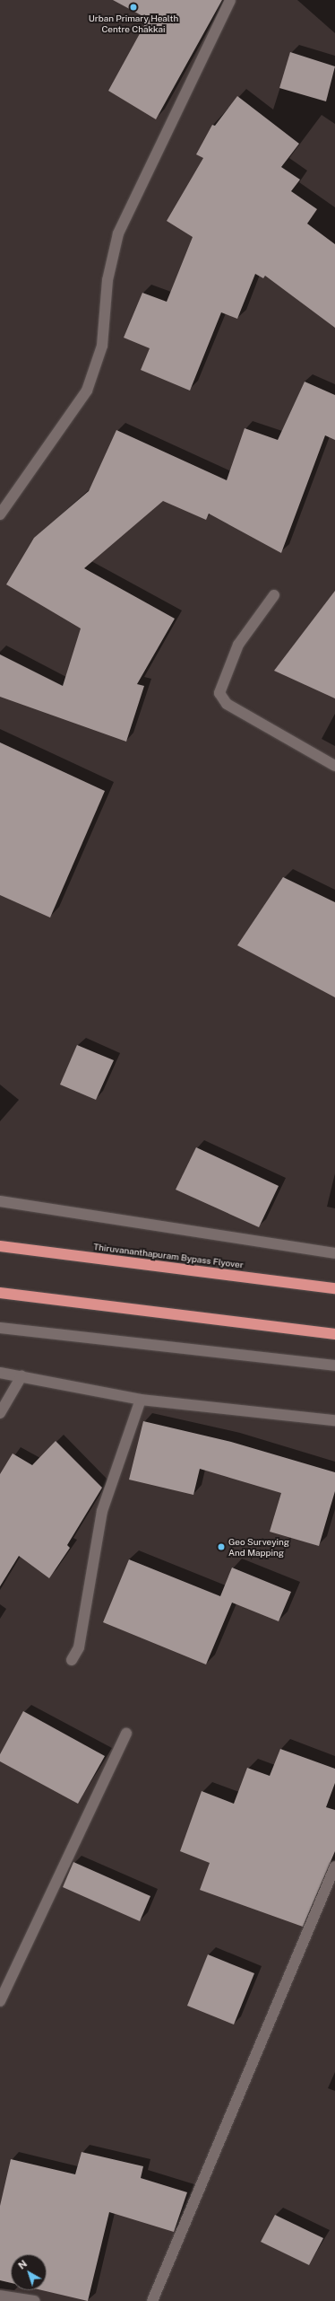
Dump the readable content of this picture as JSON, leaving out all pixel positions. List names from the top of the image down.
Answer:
{
  "streets": {
    "highway": ["Thiruvananthapuram Bypass Flyover"]
  },
  "places": ["Urban Primary Health Centre Chakkai", "Geo Surveying And Mapping"],
  "north": "top left"
}
